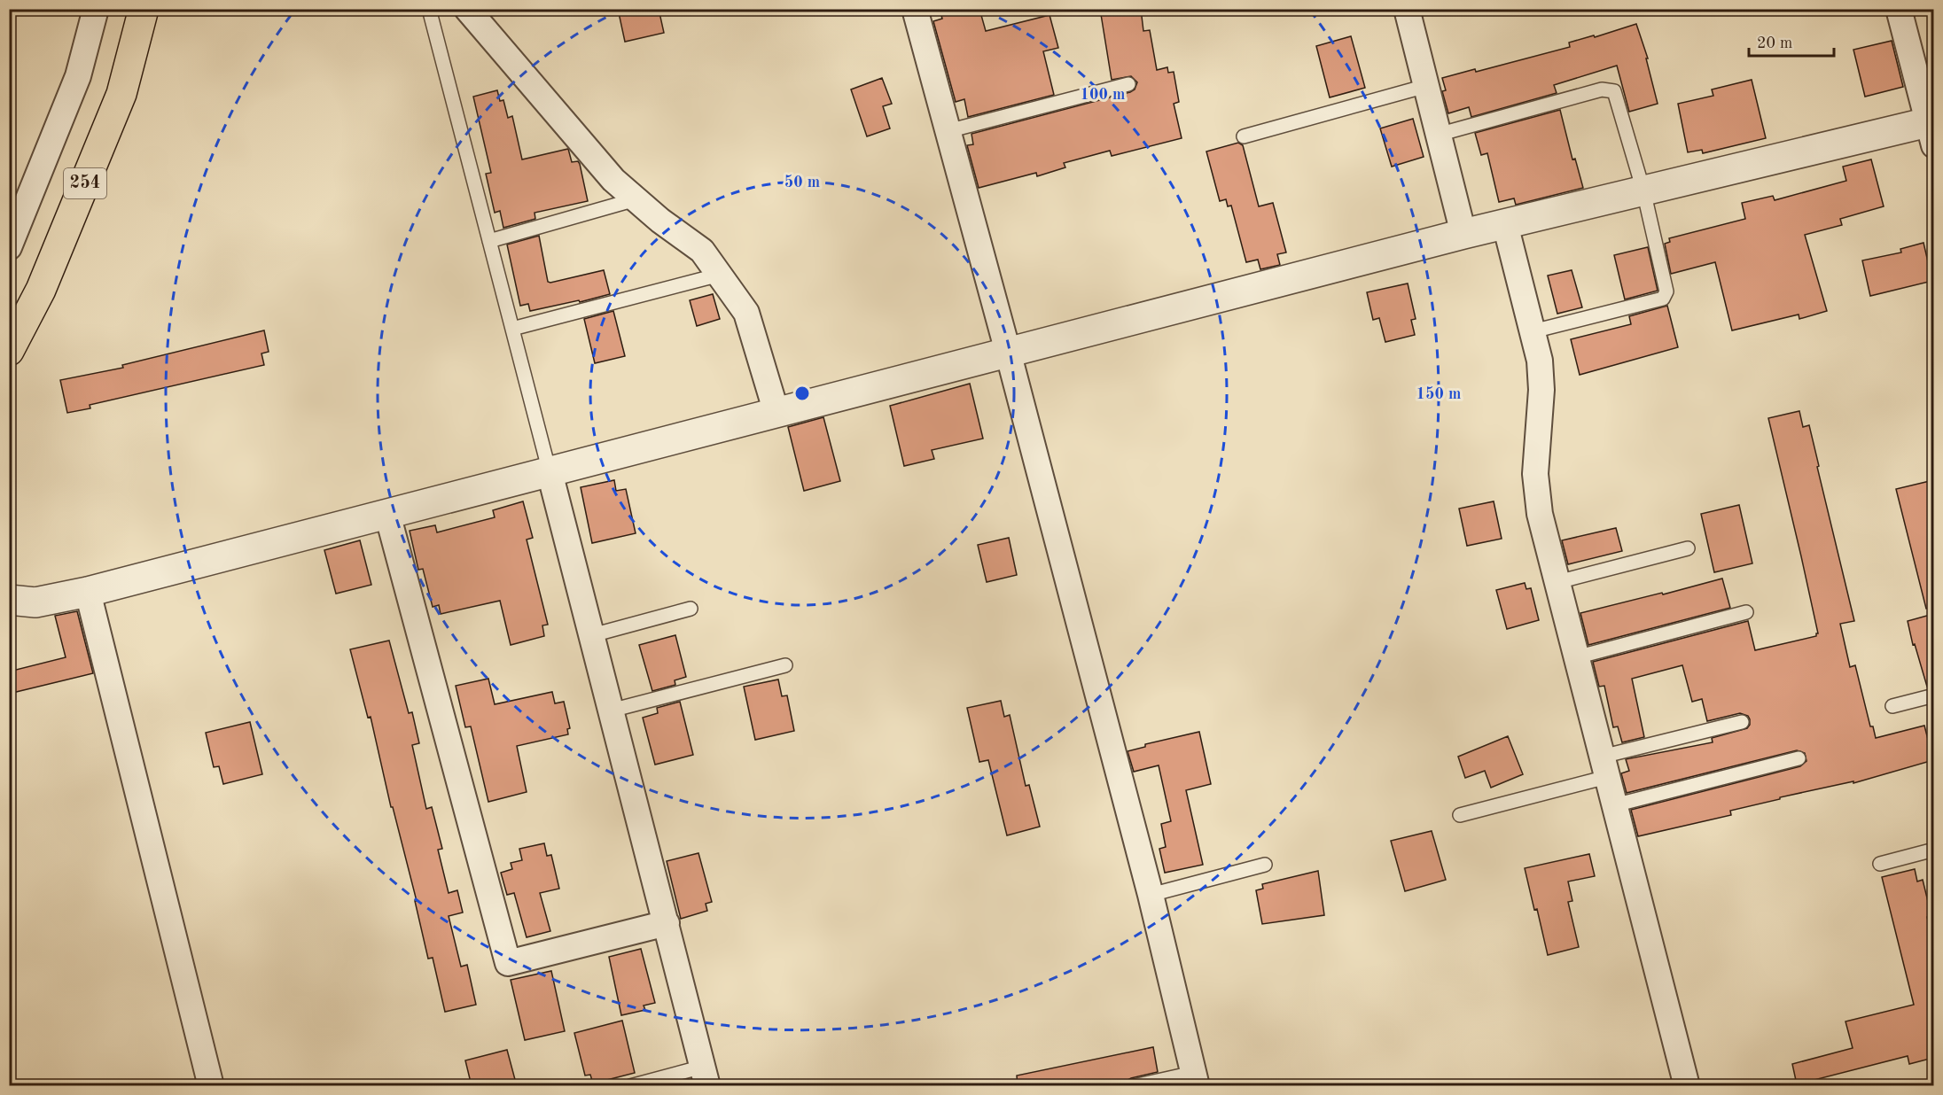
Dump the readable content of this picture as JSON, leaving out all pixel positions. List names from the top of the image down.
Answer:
{
  "streets": {
    "highway": ["254"]
  },
  "scale_bar": "20 m",
  "rings": ["100 m", "50 m", "150 m"]
}
